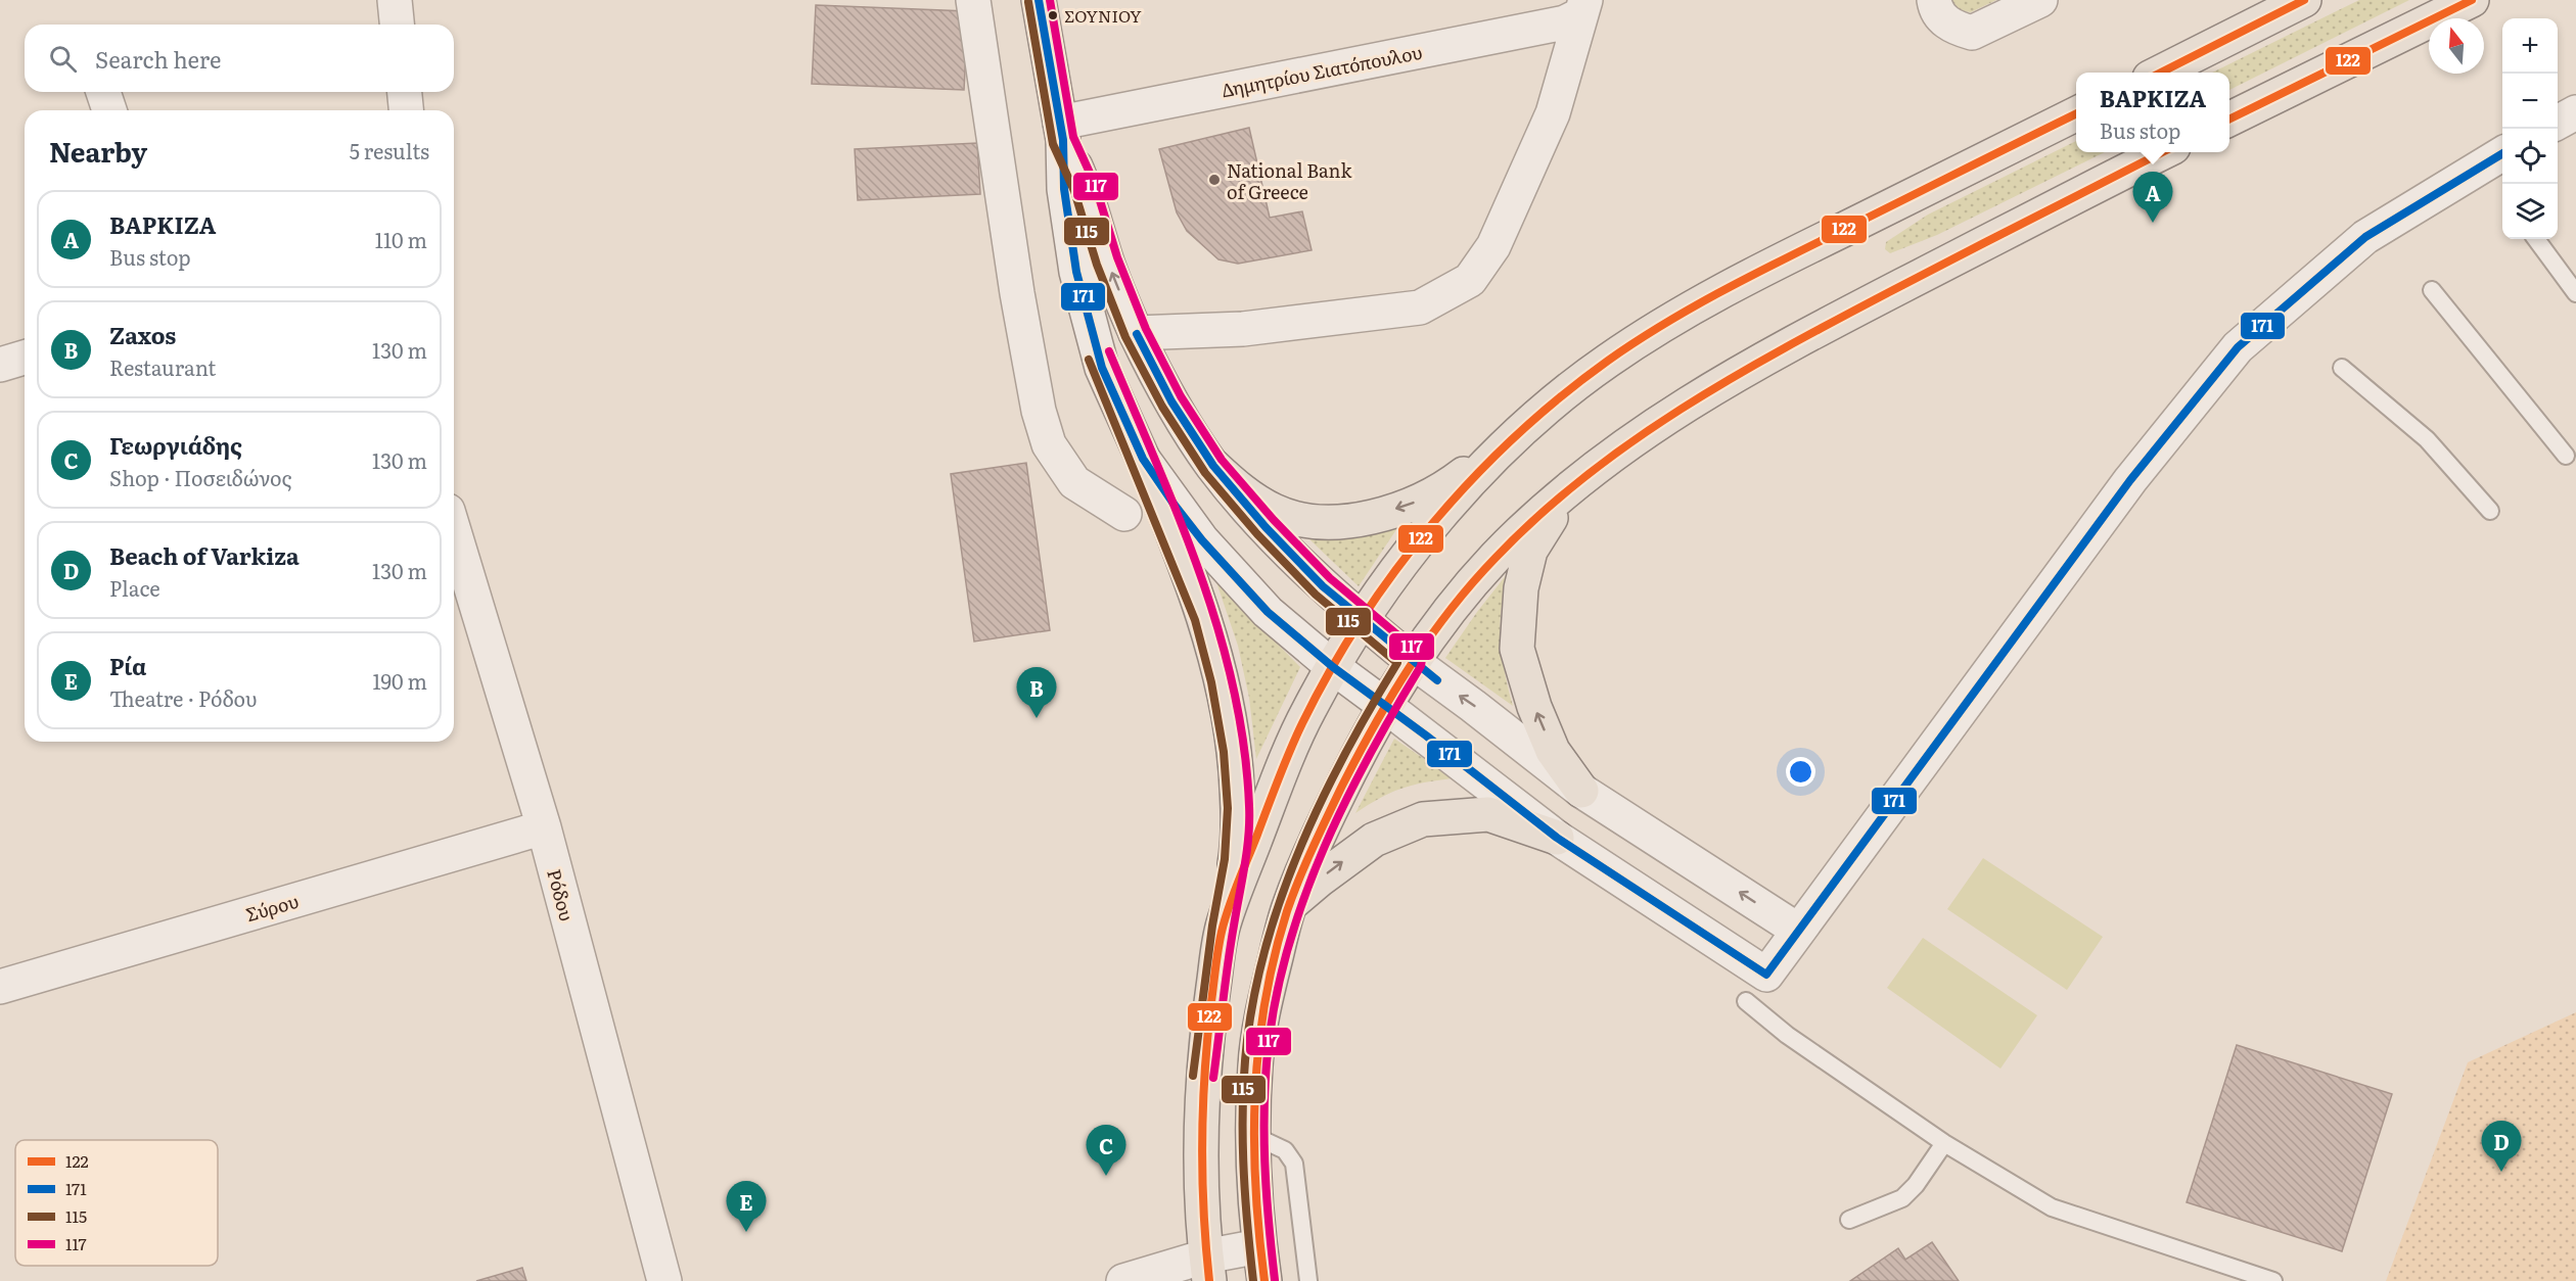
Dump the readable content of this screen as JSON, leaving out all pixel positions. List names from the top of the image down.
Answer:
{
  "streets": {
    "street": ["Δημητρίου Σιατόπουλου", "Ρόδου", "Σύρου"]
  },
  "crossings": [
    ["Ρόδου", "Σύρου"]
  ],
  "places": ["ΣΟΥΝΙΟΥ", "National Bank of Greece"],
  "lines": [
    "transit line 122",
    "transit line 171",
    "transit line 117",
    "transit line 115"
  ],
  "legend": [
    "122",
    "171",
    "115",
    "117"
  ],
  "north": "top",
  "page": {
    "map_buttons": ["+", "−"],
    "search": "Search here",
    "popup": ["ΒΑΡΚΙΖΑ", "Bus stop"],
    "heading": ["Nearby", "5 results"],
    "pins": [
      "A",
      "B",
      "D",
      "C",
      "E"
    ],
    "list": [
      {
        "mark": "A",
        "name": "ΒΑΡΚΙΖΑ",
        "note": "Bus stop",
        "value": "110 m"
      },
      {
        "mark": "B",
        "name": "Zaxos",
        "note": "Restaurant",
        "value": "130 m"
      },
      {
        "mark": "C",
        "name": "Γεωργιάδης",
        "note": "Shop · Ποσειδώνος",
        "value": "130 m"
      },
      {
        "mark": "D",
        "name": "Beach of Varkiza",
        "note": "Place",
        "value": "130 m"
      },
      {
        "mark": "E",
        "name": "Ρία",
        "note": "Theatre · Ρόδου",
        "value": "190 m"
      }
    ]
  }
}
